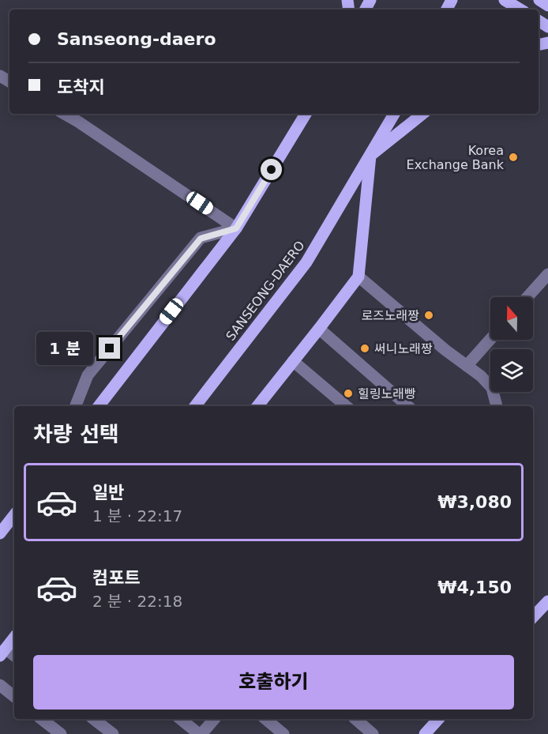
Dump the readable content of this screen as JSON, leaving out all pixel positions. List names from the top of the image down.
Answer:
{
  "streets": {
    "main road": ["SANSEONG-DAERO"]
  },
  "places": [
    "Korea Exchange Bank",
    "로즈노래짱",
    "써니노래짱",
    "힐링노래빵"
  ],
  "north": "top",
  "page": {
    "banner": ["Sanseong-daero", "도착지"],
    "bubble": "1 분",
    "heading": "차량 선택",
    "list": [
      {
        "name": "일반",
        "note": "1 분 · 22:17",
        "value": "₩3,080"
      },
      {
        "name": "컴포트",
        "note": "2 분 · 22:18",
        "value": "₩4,150"
      }
    ],
    "buttons": "호출하기"
  }
}
